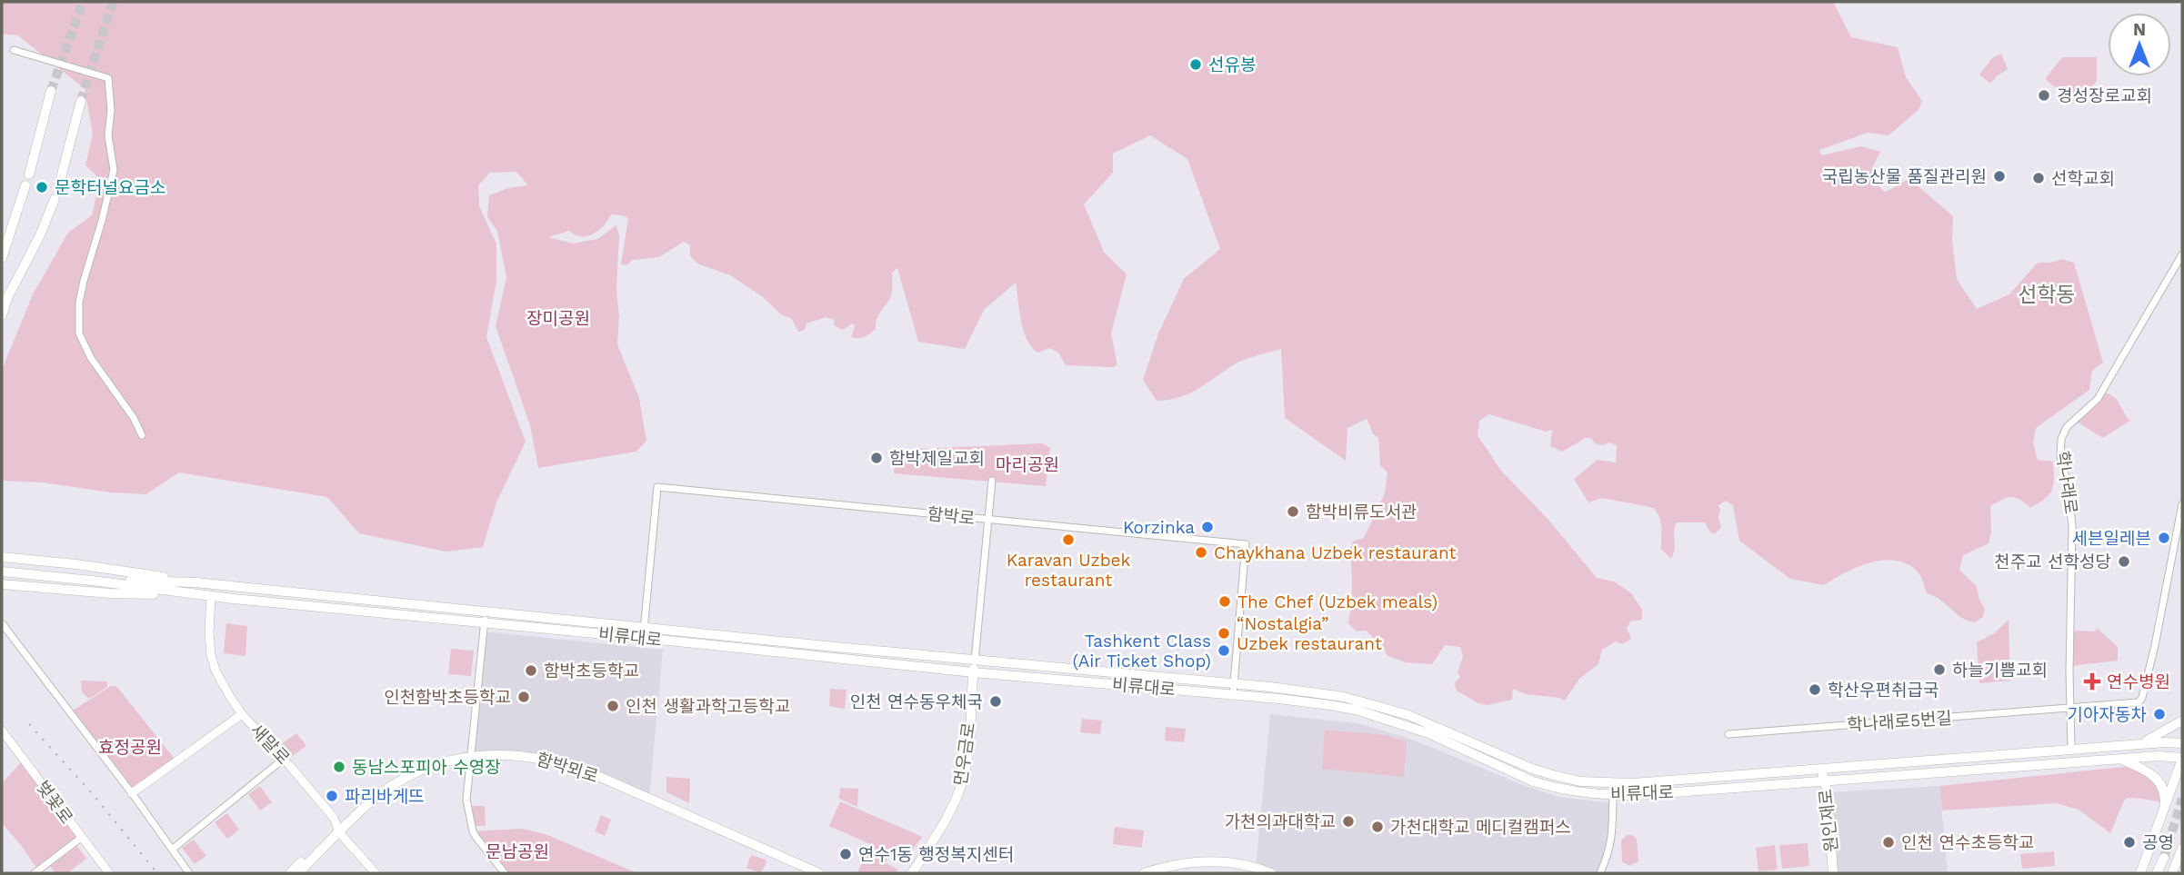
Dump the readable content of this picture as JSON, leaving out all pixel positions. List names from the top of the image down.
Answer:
{
  "streets": {
    "main road": [
      "비류대로",
      "먼우금로",
      "함박뫼로",
      "원인재로"
    ],
    "street": [
      "학나래로",
      "함박로",
      "학나래로5번길",
      "새말로",
      "벚꽃로"
    ]
  },
  "crossings": [
    ["학나래로", "비류대로"],
    ["학나래로", "학나래로5번길"],
    ["함박로", "비류대로"],
    ["비류대로", "새말로"],
    ["비류대로", "먼우금로"],
    ["비류대로", "원인재로"],
    ["새말로", "함박뫼로"]
  ],
  "districts": ["선학동"],
  "parks": [
    "장미공원",
    "마리공원",
    "효정공원",
    "문남공원"
  ],
  "places": {
    "other": [
      "선유봉",
      "경성장로교회",
      "국립농산물 품질관리원",
      "선학교회",
      "문학터널요금소",
      "함박제일교회",
      "함박비류도서관",
      "Korzinka",
      "세븐일레븐",
      "Karavan Uzbek restaurant",
      "Chaykhana Uzbek restaurant",
      "천주교 선학성당",
      "The Chef (Uzbek meals)",
      "“Nostalgia” Uzbek restaurant",
      "Tashkent Class (Air Ticket Shop)",
      "하늘기쁨교회",
      "함박초등학교",
      "학산우편취급국",
      "인천함박초등학교",
      "인천 연수동우체국",
      "인천 생활과학고등학교",
      "기아자동차",
      "동남스포피아 수영장",
      "파리바게뜨",
      "가천의과대학교",
      "가천대학교 메디컬캠퍼스",
      "인천 연수초등학교",
      "공영",
      "연수1동 행정복지센터"
    ],
    "health": ["연수병원"]
  },
  "north": "top"
}
